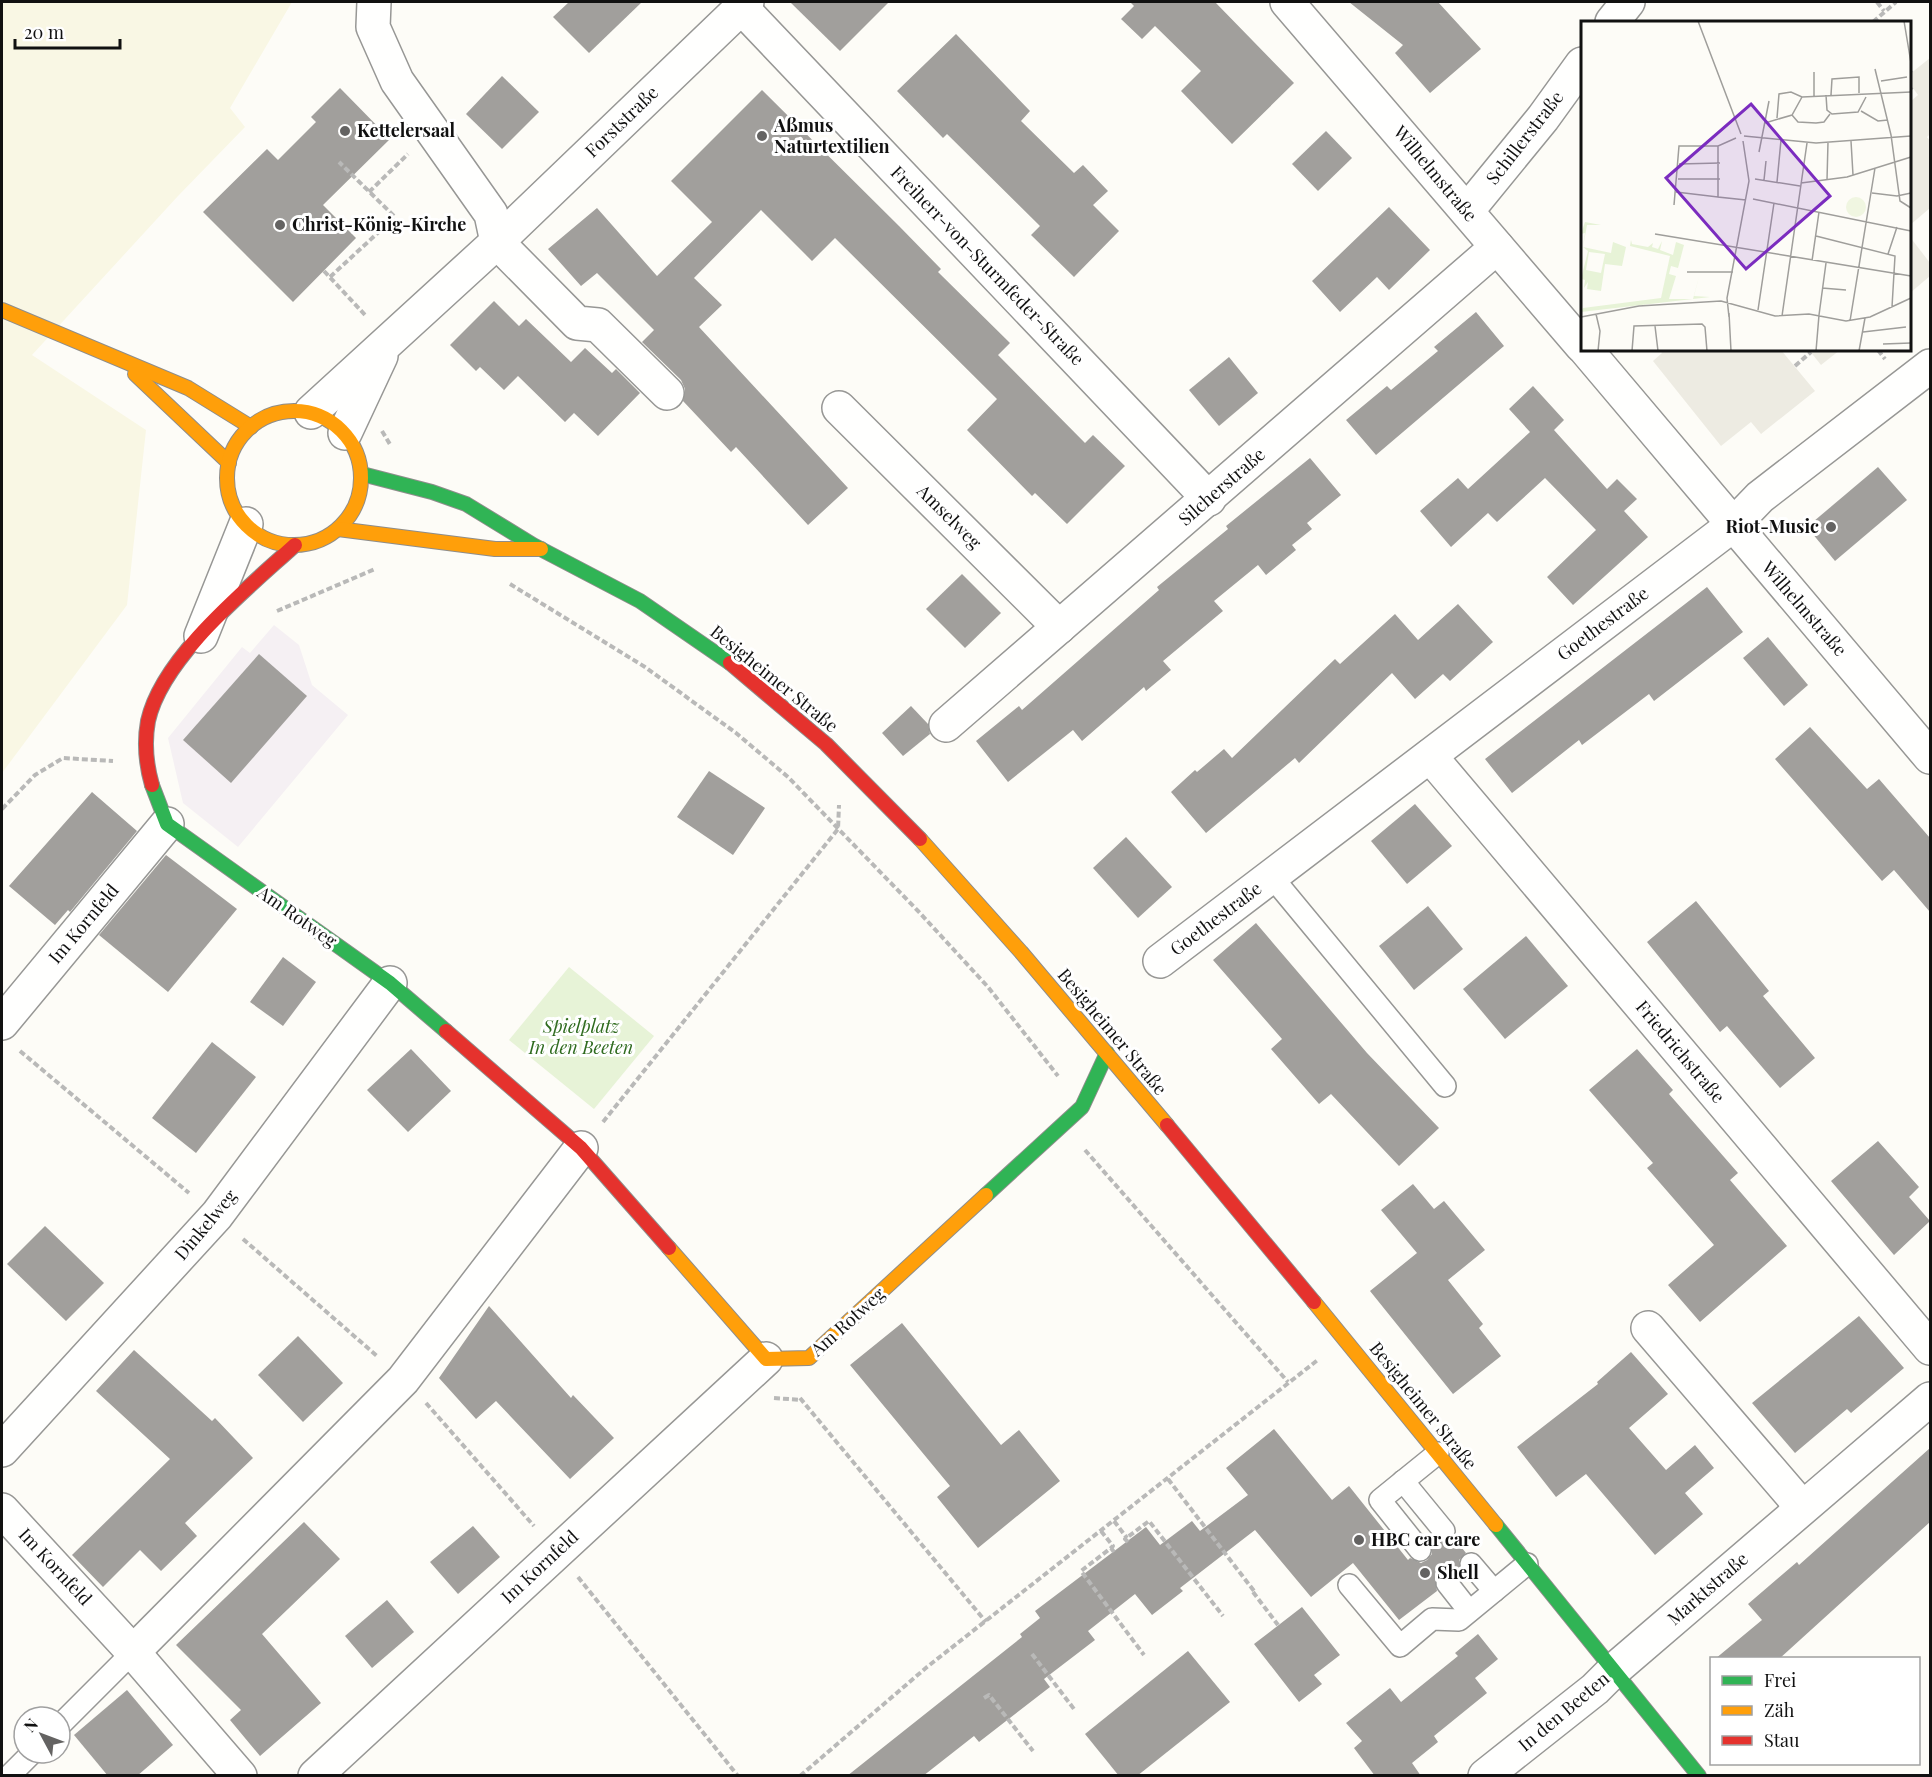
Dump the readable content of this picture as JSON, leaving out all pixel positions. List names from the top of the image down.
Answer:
{
  "streets": {
    "main road": ["Besigheimer Straße", "Am Rotweg"],
    "street": [
      "Forststraße",
      "Schillerstraße",
      "Wilhelmstraße",
      "Freiherr-von-Sturmfeder-Straße",
      "Silcherstraße",
      "Amselweg",
      "Goethestraße",
      "Im Kornfeld",
      "Friedrichstraße",
      "Dinkelweg",
      "Marktstraße",
      "In den Beeten"
    ]
  },
  "crossings": [
    ["Forststraße", "Freiherr-von-Sturmfeder-Straße"],
    ["Forststraße", "Besigheimer Straße"],
    ["Forststraße", "Am Rotweg"],
    ["Schillerstraße", "Wilhelmstraße"],
    ["Wilhelmstraße", "Silcherstraße"],
    ["Wilhelmstraße", "Goethestraße"],
    ["Freiherr-von-Sturmfeder-Straße", "Silcherstraße"],
    ["Silcherstraße", "Amselweg"],
    ["Goethestraße", "Friedrichstraße"],
    ["Besigheimer Straße", "Am Rotweg"],
    ["Besigheimer Straße", "Marktstraße"],
    ["Besigheimer Straße", "In den Beeten"],
    ["Am Rotweg", "Im Kornfeld"],
    ["Am Rotweg", "Dinkelweg"],
    ["Marktstraße", "In den Beeten"]
  ],
  "parks": ["Spielplatz In den Beeten"],
  "places": [
    "Kettelersaal",
    "Aßmus Naturtextilien",
    "Christ-König-Kirche",
    "Riot-Music",
    "HBC car care",
    "Shell"
  ],
  "legend": ["Frei", "Zäh", "Stau"],
  "scale_bar": "20 m",
  "north": "top left"
}
